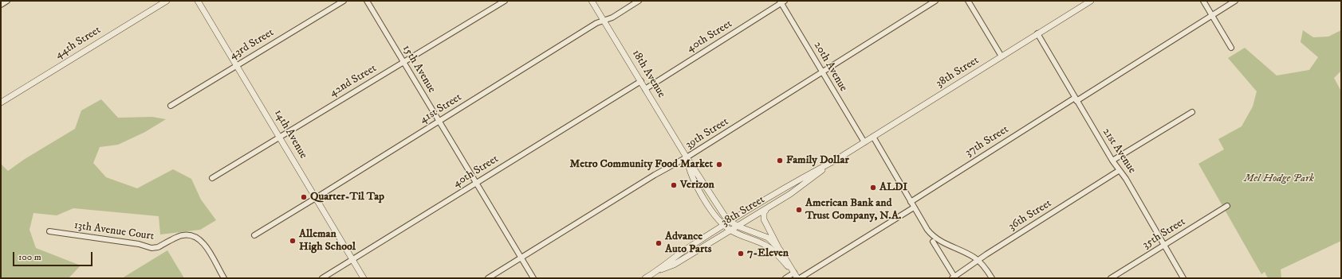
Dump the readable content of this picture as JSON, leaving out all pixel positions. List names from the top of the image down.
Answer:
{
  "streets": {
    "street": [
      "40th Street",
      "44th Street",
      "43rd Street",
      "20th Avenue",
      "15th Avenue",
      "38th Street",
      "18th Avenue",
      "42nd Street",
      "41st Street",
      "39th Street",
      "14th Avenue",
      "37th Street",
      "21st Avenue",
      "36th Street",
      "13th Avenue Court",
      "35th Street"
    ]
  },
  "crossings": [
    ["40th Street", "20th Avenue"],
    ["40th Street", "15th Avenue"],
    ["40th Street", "18th Avenue"],
    ["40th Street", "14th Avenue"],
    ["43rd Street", "14th Avenue"],
    ["20th Avenue", "38th Street"],
    ["20th Avenue", "39th Street"],
    ["15th Avenue", "42nd Street"],
    ["15th Avenue", "41st Street"],
    ["15th Avenue", "39th Street"],
    ["38th Street", "18th Avenue"],
    ["38th Street", "21st Avenue"],
    ["18th Avenue", "41st Street"],
    ["18th Avenue", "39th Street"],
    ["42nd Street", "14th Avenue"],
    ["41st Street", "14th Avenue"],
    ["37th Street", "21st Avenue"],
    ["21st Avenue", "36th Street"],
    ["21st Avenue", "35th Street"]
  ],
  "parks": ["Mel Hodge Park"],
  "places": [
    "Family Dollar",
    "Metro Community Food Market",
    "Verizon",
    "ALDI",
    "Quarter-Til Tap",
    "American Bank and Trust Company, N.A.",
    "Alleman High School",
    "Advance Auto Parts",
    "7-Eleven"
  ],
  "scale_bar": "100 m"
}
